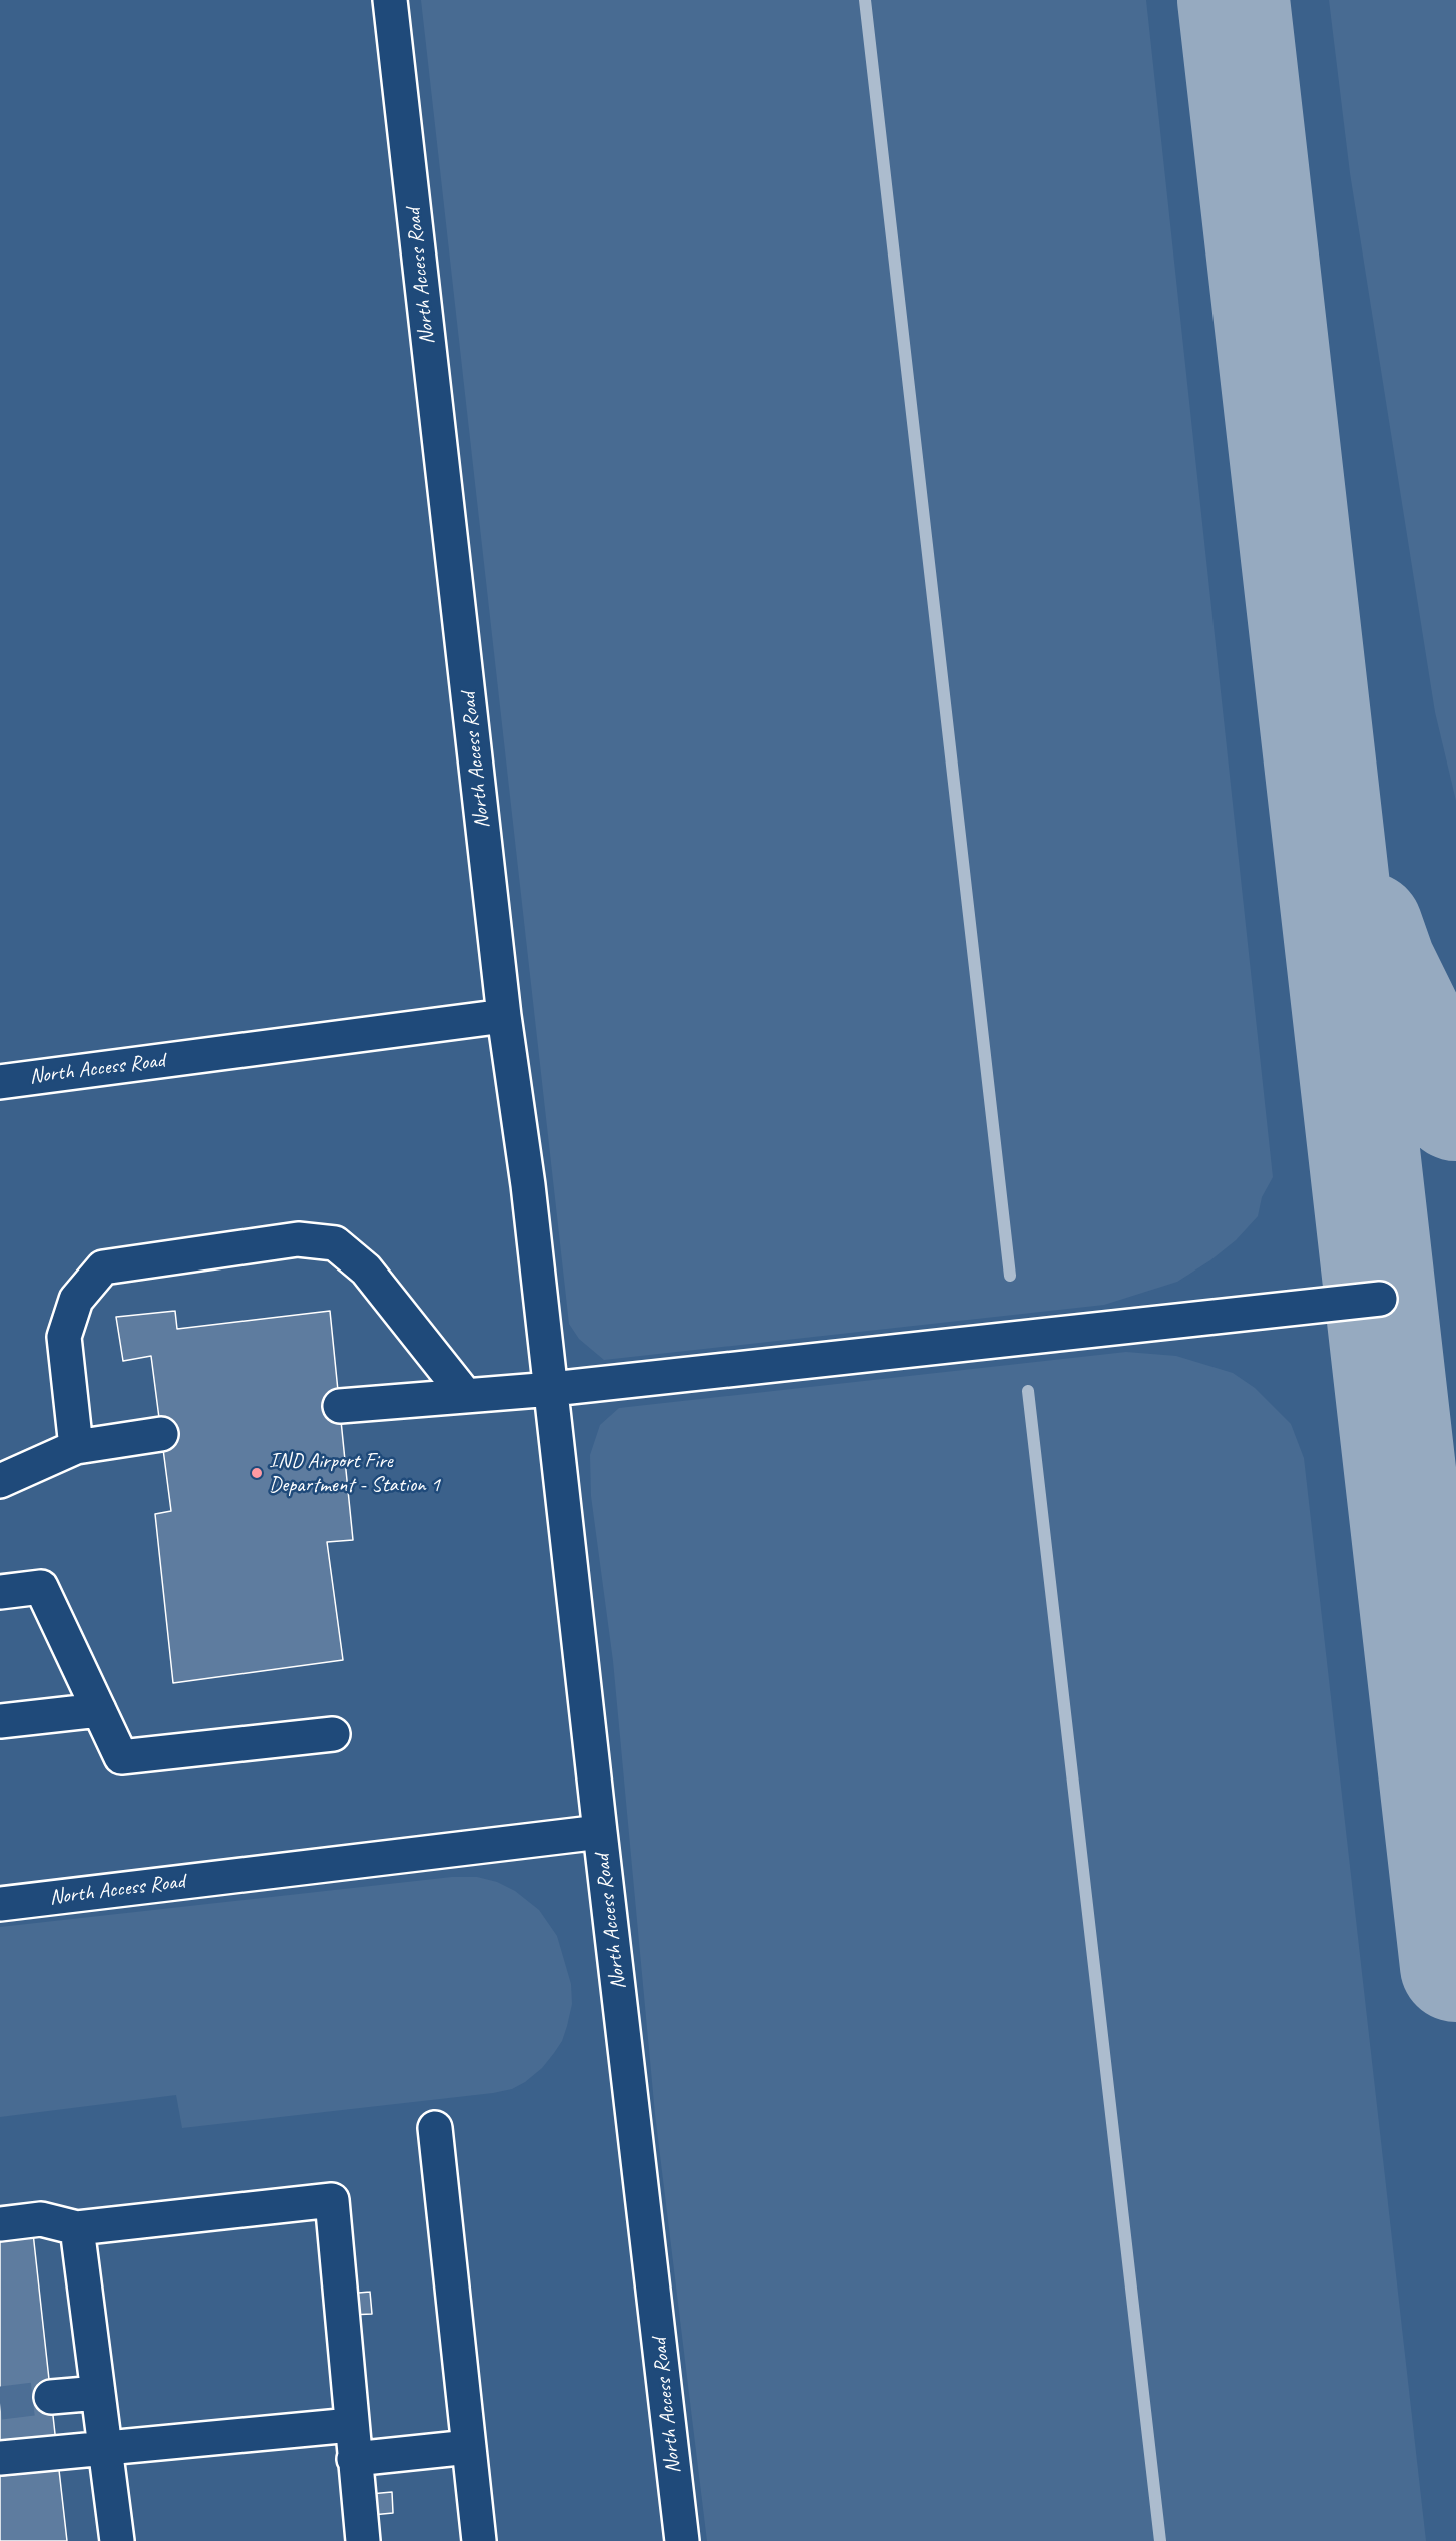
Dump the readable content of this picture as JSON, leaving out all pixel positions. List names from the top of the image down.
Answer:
{
  "streets": {
    "street": ["North Access Road"]
  },
  "places": ["IND Airport Fire Department - Station 1"]
}
